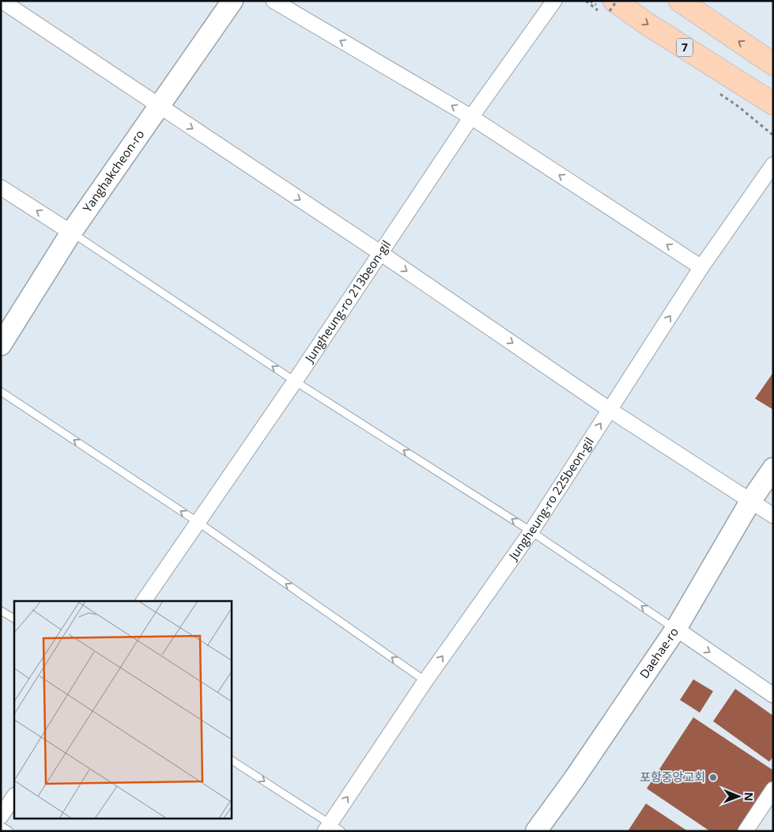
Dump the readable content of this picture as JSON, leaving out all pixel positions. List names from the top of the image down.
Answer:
{
  "streets": {
    "main road": ["7", "Yanghakcheon-ro", "Daehae-ro"],
    "street": ["Jungheung-ro 213beon-gil", "Jungheung-ro 225beon-gil"]
  },
  "one_way": ["Jungheung-ro 225beon-gil"],
  "places": ["포항중앙교회"],
  "north": "right"
}
